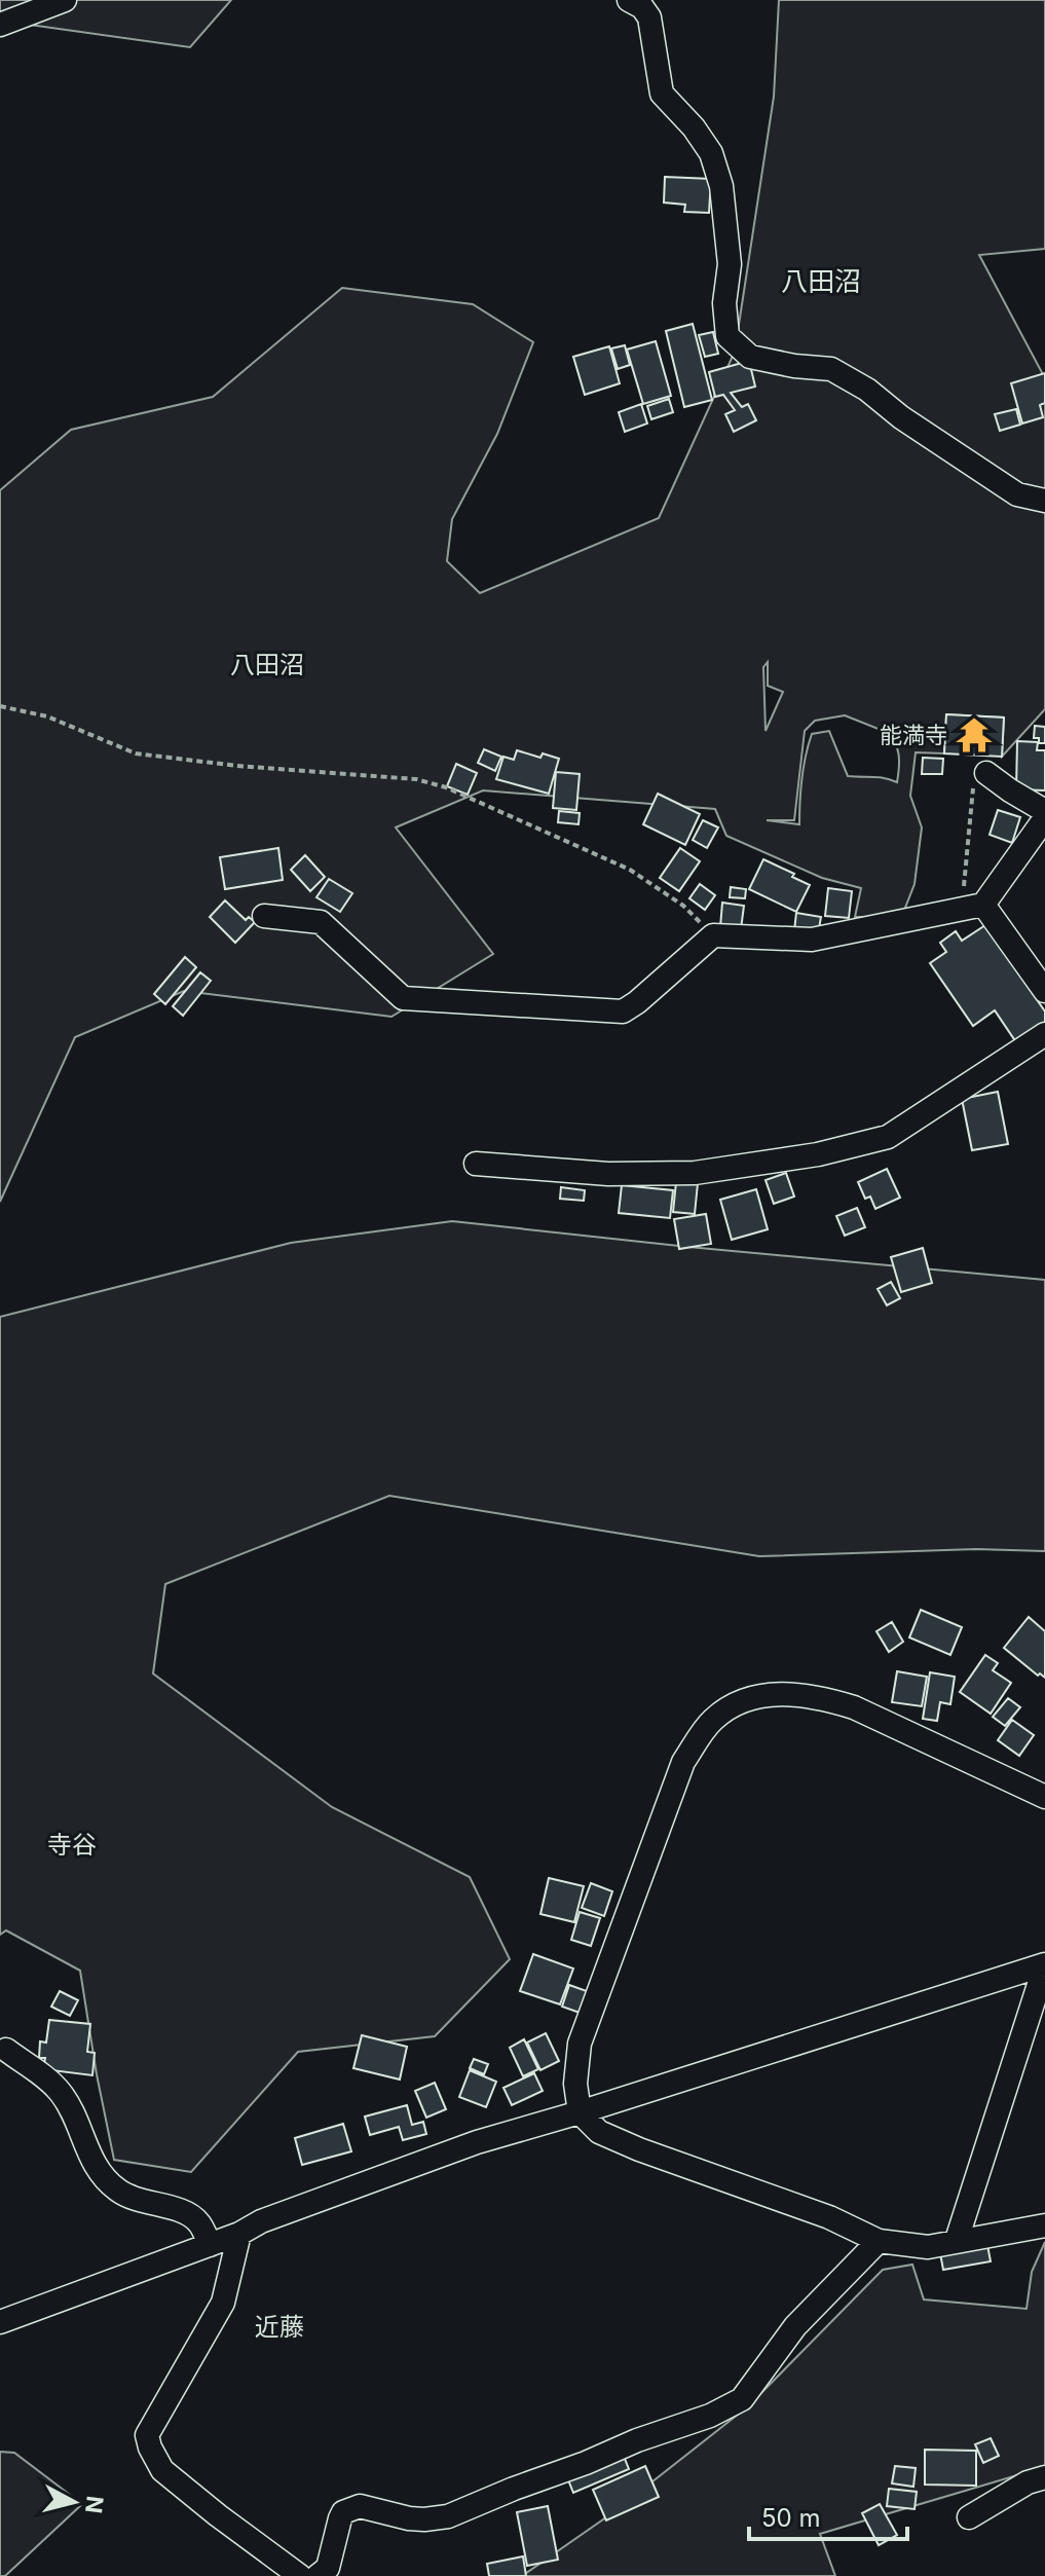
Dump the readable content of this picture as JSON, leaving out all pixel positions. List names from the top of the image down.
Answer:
{
  "districts": [
    "八田沼",
    "八田沼",
    "寺谷",
    "近藤"
  ],
  "places": {
    "temple": ["能満寺"]
  },
  "scale_bar": "50 m",
  "north": "right"
}
